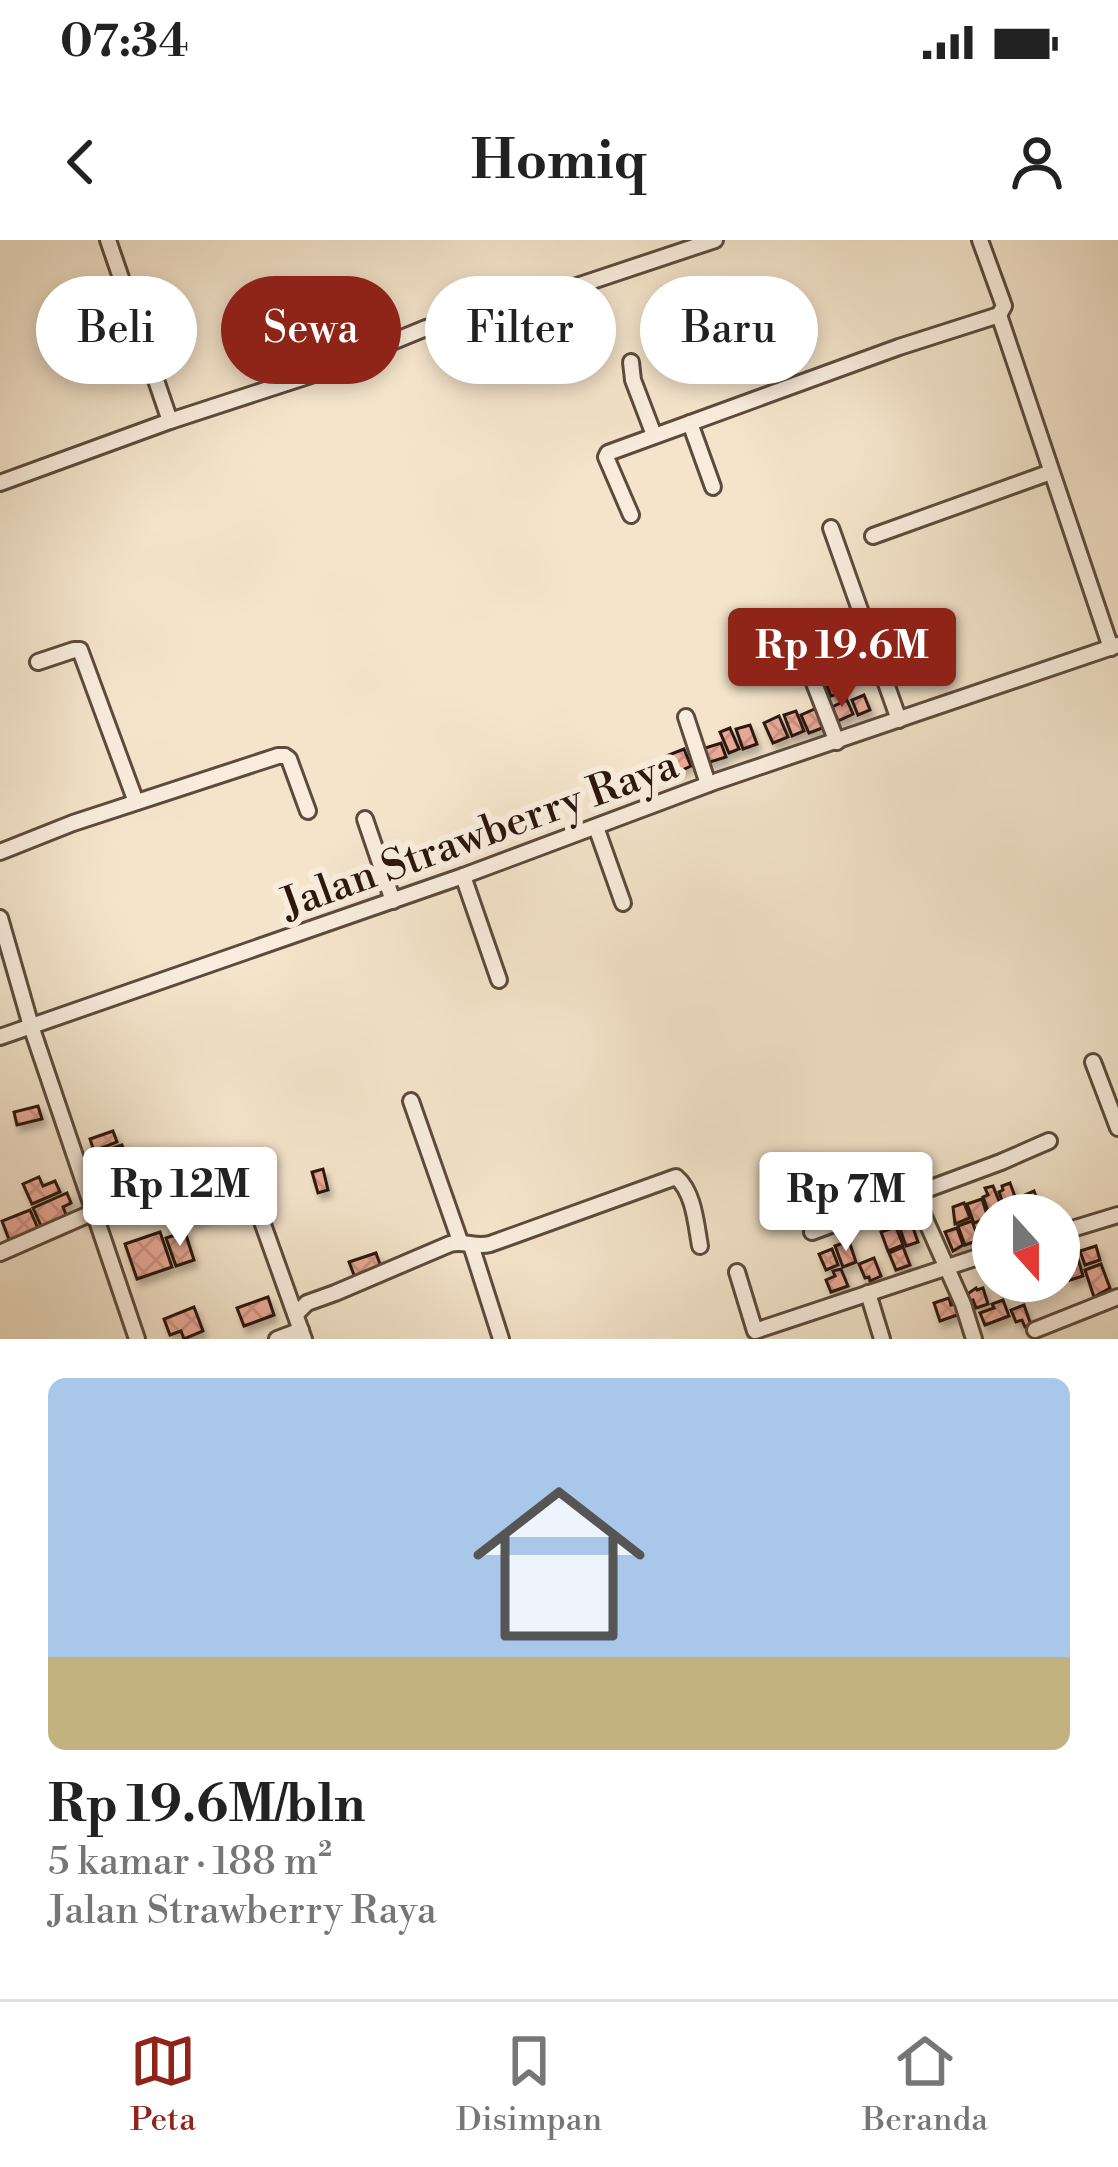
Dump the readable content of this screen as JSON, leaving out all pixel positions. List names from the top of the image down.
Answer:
{
  "streets": {
    "street": ["Jalan Strawberry Raya"]
  },
  "north": "bottom",
  "page": {
    "status": "07:34",
    "header": "Homiq",
    "chip": [
      "Beli",
      "Sewa",
      "Filter",
      "Baru"
    ],
    "price": ["Rp 19.6M", "Rp 12M", "Rp 7M"],
    "list": [
      {
        "name": "Rp 19.6M/bln",
        "note": "5 kamar · 188 m² · Jalan Strawberry Raya"
      }
    ],
    "tabs": ["Peta", "Disimpan", "Beranda"]
  }
}
